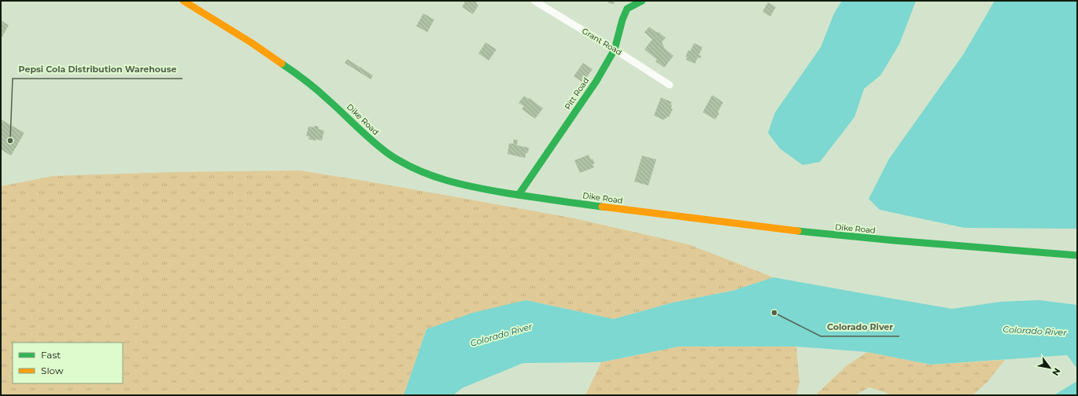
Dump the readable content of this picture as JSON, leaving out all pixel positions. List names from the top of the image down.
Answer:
{
  "streets": {
    "street": ["Grant Road", "Pitt Road", "Dike Road"]
  },
  "crossings": [
    ["Grant Road", "Pitt Road"],
    ["Pitt Road", "Dike Road"]
  ],
  "water": ["Colorado River"],
  "places": ["Pepsi Cola Distribution Warehouse", "Colorado River"],
  "legend": ["Fast", "Slow"],
  "north": "bottom right"
}
